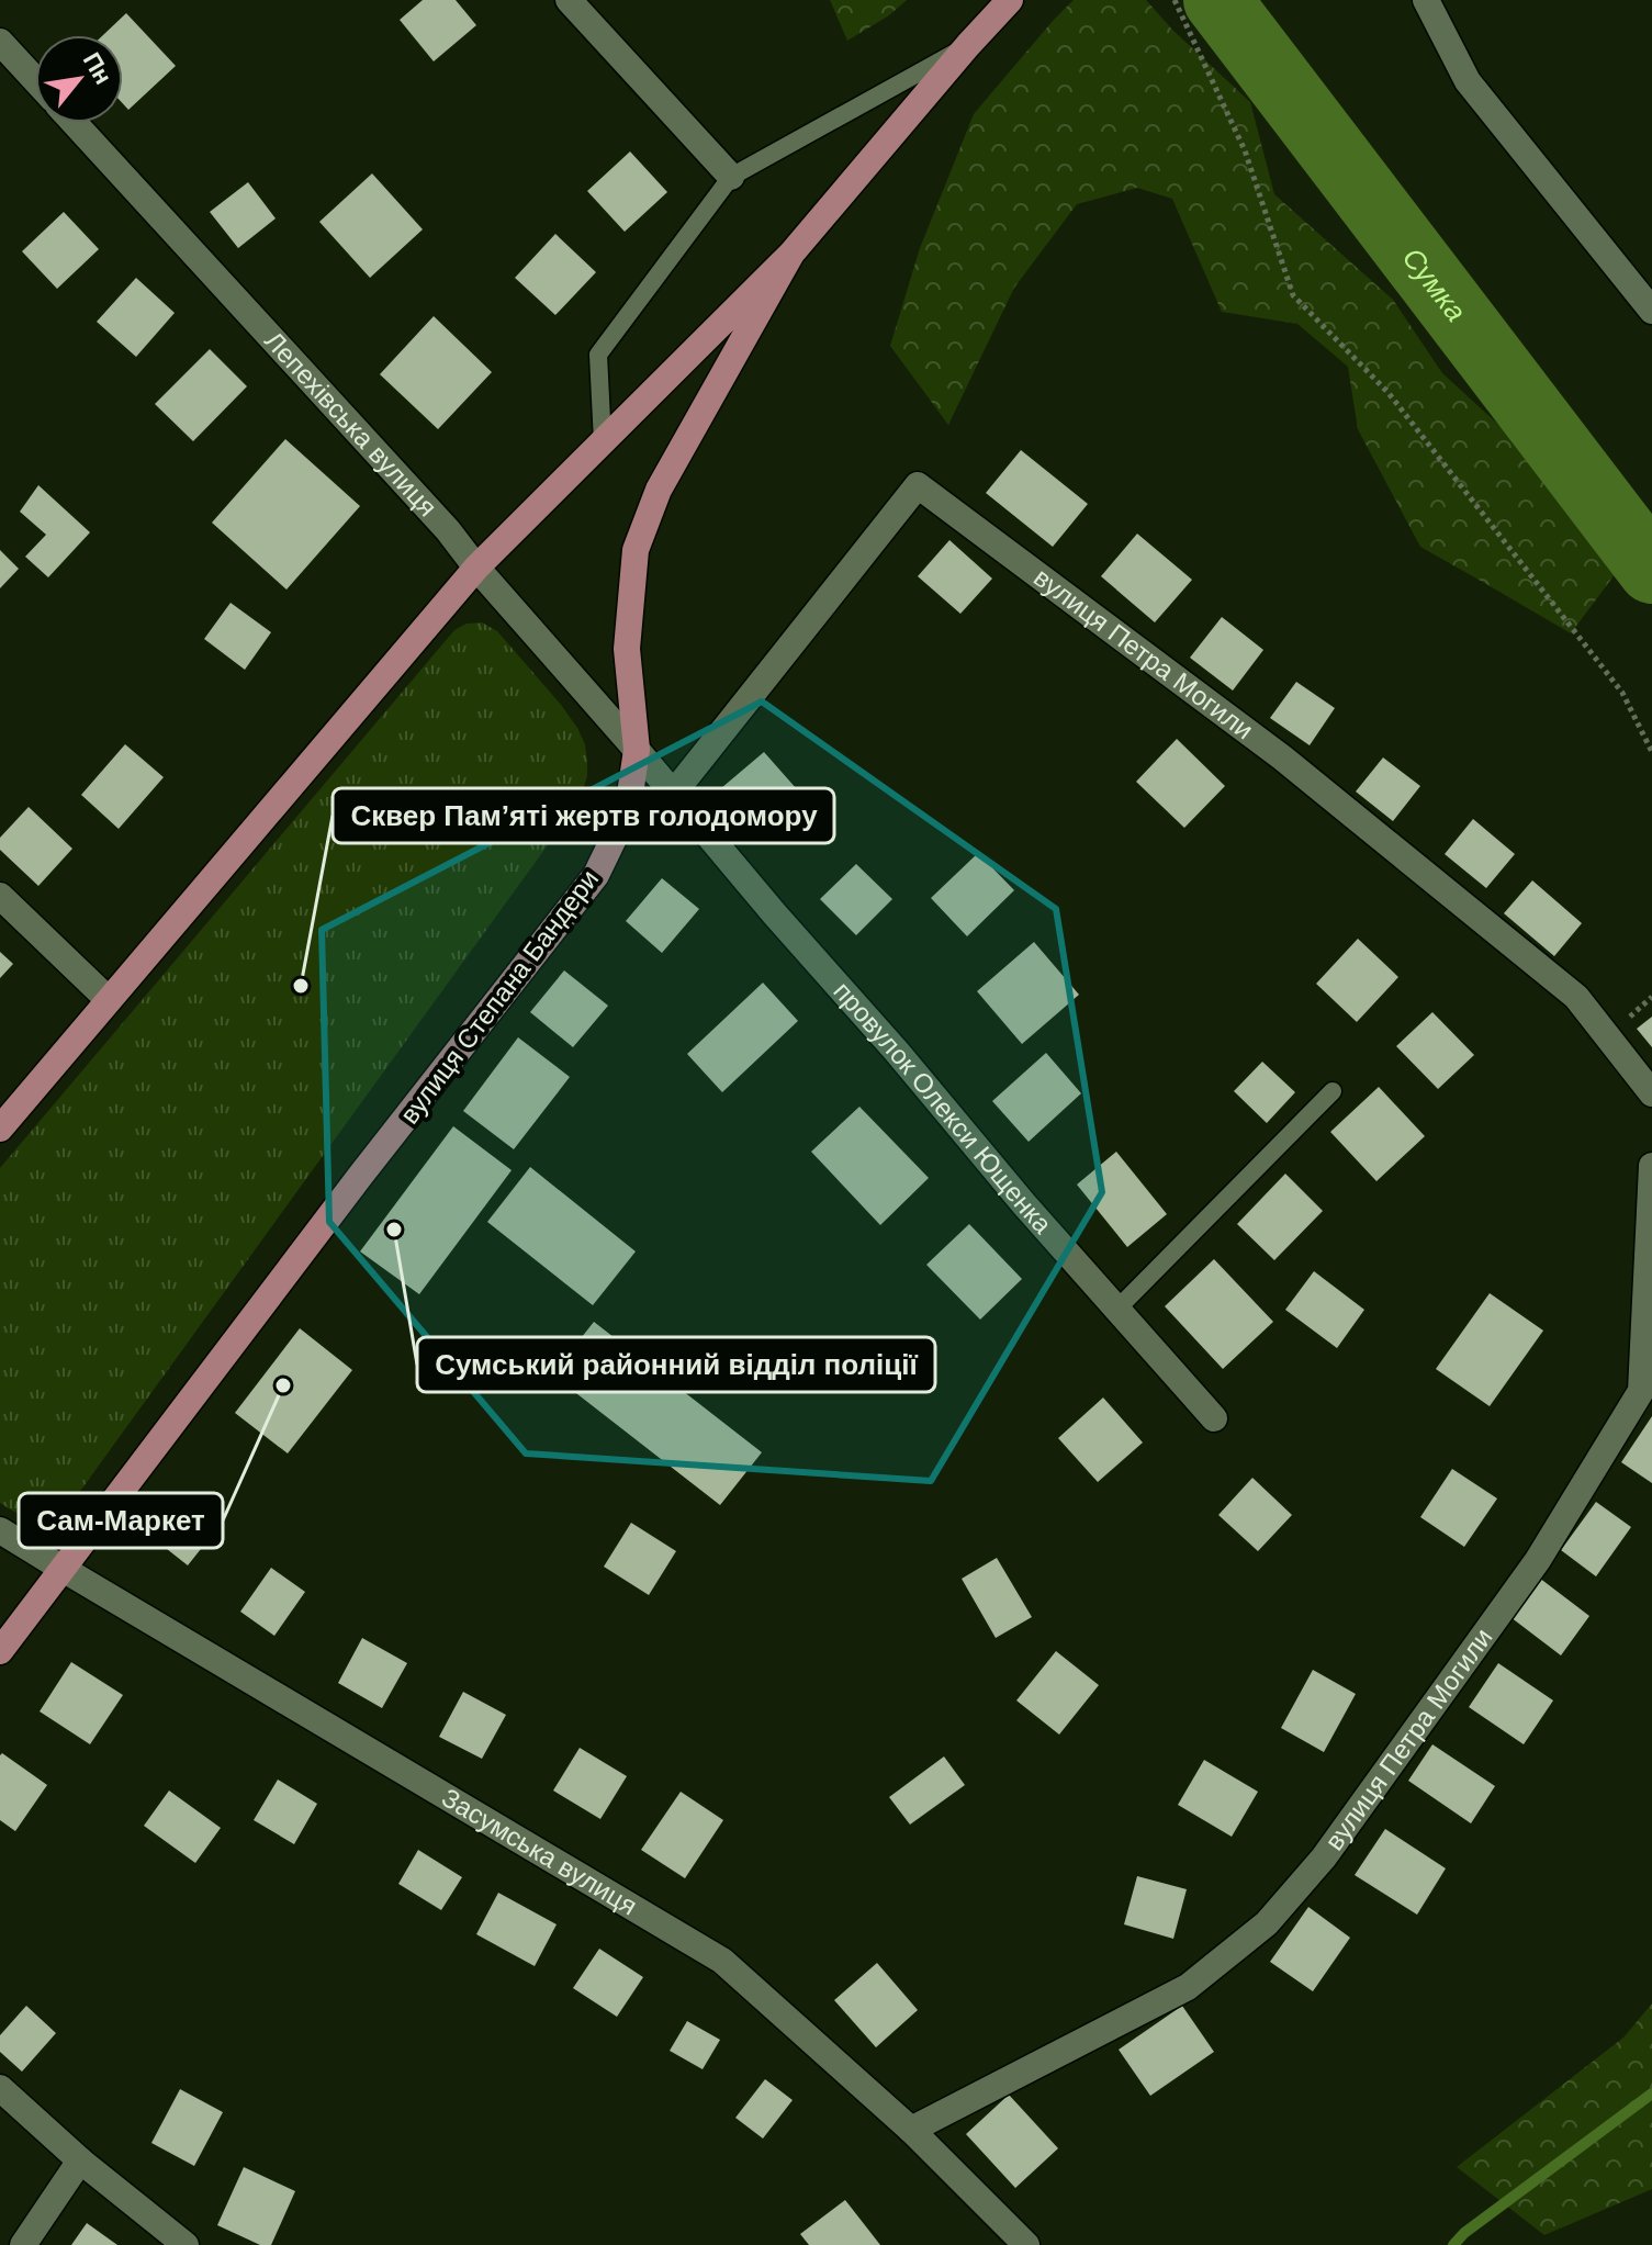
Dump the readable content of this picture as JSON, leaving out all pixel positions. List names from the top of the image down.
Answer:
{
  "streets": {
    "main road": ["вулиця Степана Бандери"],
    "street": [
      "Лепехівська вулиця",
      "вулиця Петра Могили",
      "провулок Олекси Ющенка",
      "Засумська вулиця"
    ]
  },
  "crossings": [
    ["Лепехівська вулиця", "вулиця Степана Бандери"],
    ["Лепехівська вулиця", "провулок Олекси Ющенка"],
    ["вулиця Петра Могили", "провулок Олекси Ющенка"],
    ["вулиця Петра Могили", "Засумська вулиця"],
    ["вулиця Степана Бандери", "провулок Олекси Ющенка"],
    ["вулиця Степана Бандери", "Засумська вулиця"]
  ],
  "water": ["Сумка"],
  "places": ["Сквер Пам’яті жертв голодомору", "Сумський районний відділ поліції", "Сам-Маркет"],
  "north": "top right"
}
